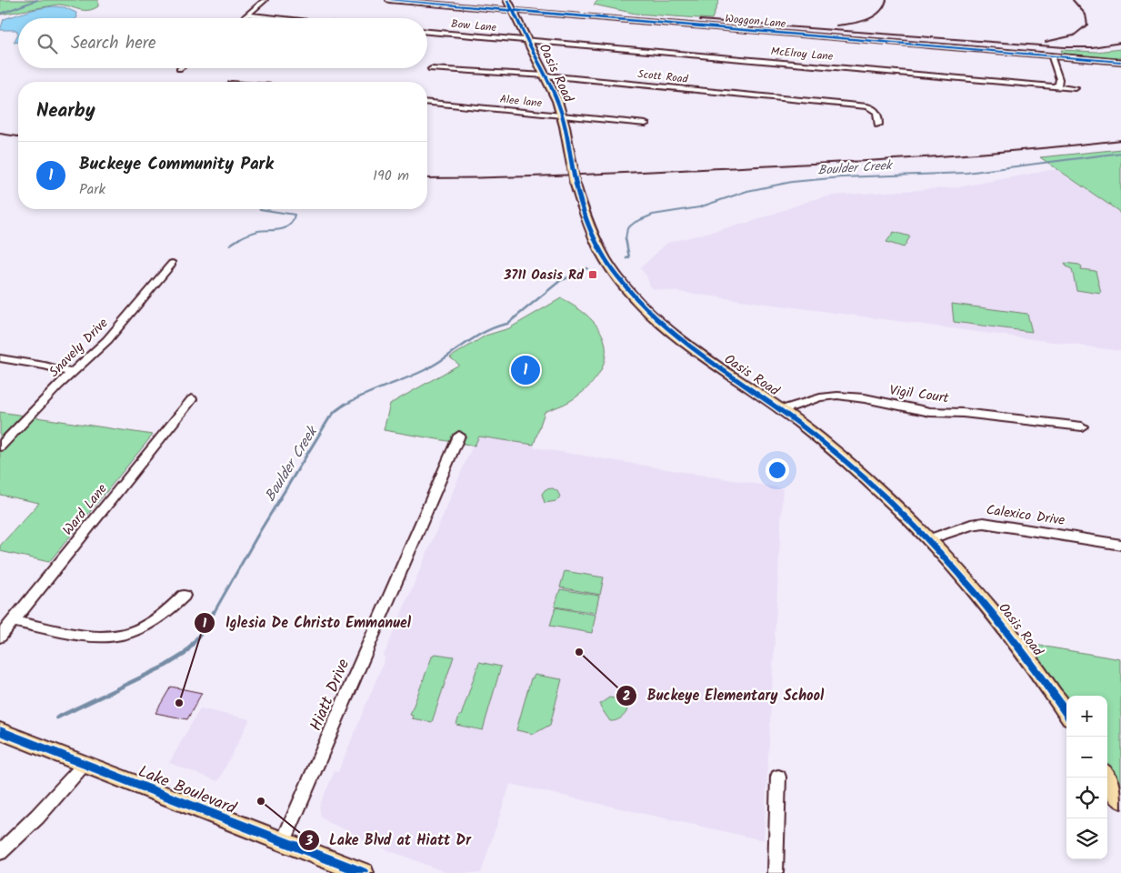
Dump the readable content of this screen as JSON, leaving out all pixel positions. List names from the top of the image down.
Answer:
{
  "streets": {
    "main road": ["Oasis Road", "Lake Boulevard"],
    "street": [
      "Woggon Lane",
      "Bow Lane",
      "McElroy Lane",
      "Scott Road",
      "Alee lane",
      "Snavely Drive",
      "Vigil Court",
      "Ward Lane",
      "Calexico Drive",
      "Hiatt Drive"
    ]
  },
  "crossings": [
    ["Woggon Lane", "Oasis Road"],
    ["Bow Lane", "McElroy Lane"],
    ["Bow Lane", "Oasis Road"],
    ["McElroy Lane", "Oasis Road"],
    ["Oasis Road", "Scott Road"],
    ["Oasis Road", "Alee lane"],
    ["Oasis Road", "Vigil Court"],
    ["Oasis Road", "Calexico Drive"],
    ["Hiatt Drive", "Lake Boulevard"]
  ],
  "water": ["Boulder Creek"],
  "places": {
    "transit": ["3711 Oasis Rd"],
    "other": ["Buckeye Elementary School", "Iglesia De Christo Emmanuel", "Lake Blvd at Hiatt Dr"]
  },
  "page": {
    "search": "Search here",
    "heading": "Nearby",
    "list": [
      {
        "mark": "1",
        "name": "Buckeye Community Park",
        "note": "Park",
        "value": "190 m"
      }
    ],
    "pins": "1",
    "map_buttons": ["+", "−"]
  }
}
